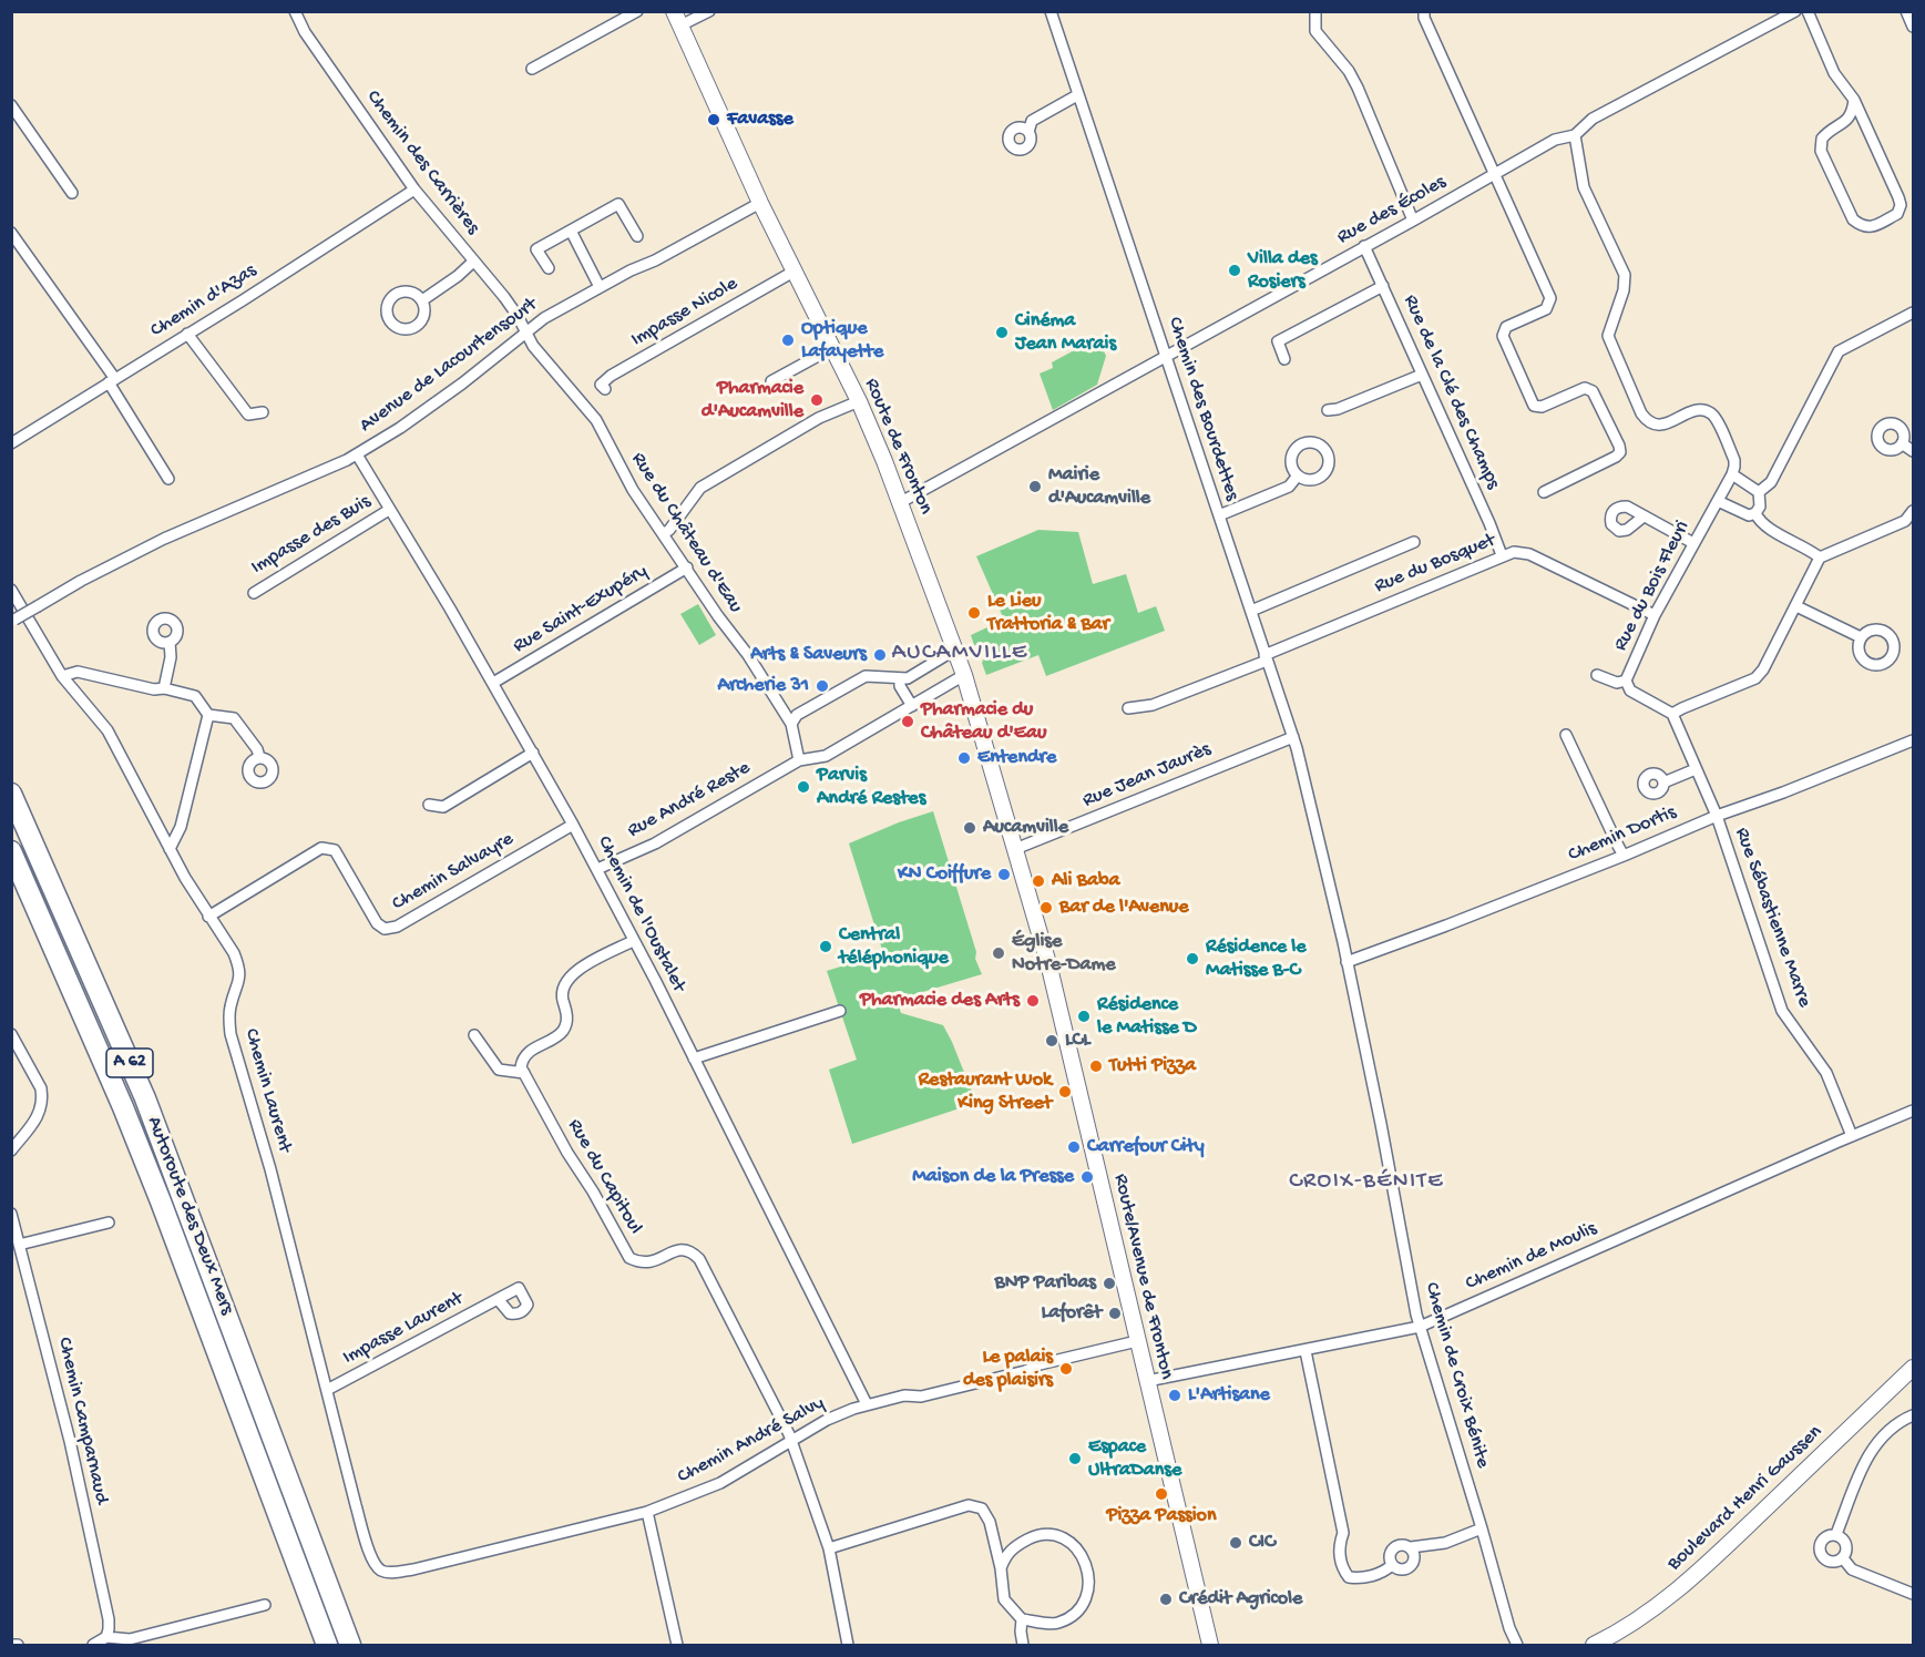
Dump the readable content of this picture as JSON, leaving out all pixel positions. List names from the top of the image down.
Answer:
{
  "streets": {
    "highway": ["A 62", "Autoroute des Deux Mers"],
    "main road": ["Route de Fronton", "Route/Avenue de Fronton", "Boulevard Henri Gaussen"],
    "street": [
      "Chemin des Carrières",
      "Rue des Écoles",
      "Chemin d'Azas",
      "Impasse Nicole",
      "Avenue de Lacourtensourt",
      "Rue de la Clé des Champs",
      "Chemin des Bourdettes",
      "Rue du Château d'Eau",
      "Impasse des Buis",
      "Rue du Bosquet",
      "Rue du Bois Fleuri",
      "Rue Saint-Exupéry",
      "Rue Jean Jaurès",
      "Rue André Reste",
      "Chemin Dortis",
      "Chemin Salvayre",
      "Chemin de l'Oustalet",
      "Rue Sébastienne Marre",
      "Chemin Laurent",
      "Rue du Capitoul",
      "Chemin de Moulis",
      "Impasse Laurent",
      "Chemin de Croix Bénite",
      "Chemin Camparnaud",
      "Chemin André Salvy"
    ]
  },
  "crossings": [
    ["Chemin des Carrières", "Chemin d'Azas"],
    ["Chemin des Carrières", "Avenue de Lacourtensourt"],
    ["Chemin des Carrières", "Rue du Château d'Eau"],
    ["Rue des Écoles", "Rue de la Clé des Champs"],
    ["Rue des Écoles", "Chemin des Bourdettes"],
    ["Rue des Écoles", "Route de Fronton"],
    ["Impasse Nicole", "Route de Fronton"],
    ["Avenue de Lacourtensourt", "Route de Fronton"],
    ["Avenue de Lacourtensourt", "Rue du Château d'Eau"],
    ["Avenue de Lacourtensourt", "Chemin de l'Oustalet"],
    ["Rue de la Clé des Champs", "Rue du Bosquet"],
    ["Chemin des Bourdettes", "Rue du Bosquet"],
    ["Chemin des Bourdettes", "Rue Jean Jaurès"],
    ["Chemin des Bourdettes", "Chemin de Croix Bénite"],
    ["Route de Fronton", "Rue Jean Jaurès"],
    ["Route de Fronton", "Rue André Reste"],
    ["Route de Fronton", "Route/Avenue de Fronton"],
    ["Rue du Château d'Eau", "Rue Saint-Exupéry"],
    ["Impasse des Buis", "Chemin de l'Oustalet"],
    ["Rue du Bosquet", "Rue du Bois Fleuri"],
    ["Rue Saint-Exupéry", "Chemin de l'Oustalet"],
    ["Rue André Reste", "Chemin de l'Oustalet"],
    ["Chemin Dortis", "Rue Sébastienne Marre"],
    ["Chemin Dortis", "Chemin de Croix Bénite"],
    ["Chemin Salvayre", "Chemin de l'Oustalet"],
    ["Chemin Salvayre", "Chemin Laurent"],
    ["Chemin de l'Oustalet", "Chemin André Salvy"],
    ["Rue Sébastienne Marre", "Chemin de Moulis"],
    ["Chemin Laurent", "Impasse Laurent"],
    ["Chemin Laurent", "Chemin André Salvy"],
    ["Rue du Capitoul", "Chemin André Salvy"],
    ["Chemin de Moulis", "Route/Avenue de Fronton"],
    ["Chemin de Moulis", "Chemin de Croix Bénite"],
    ["Route/Avenue de Fronton", "Chemin André Salvy"]
  ],
  "districts": ["AUCAMVILLE", "CROIX-BÉNITE"],
  "places": [
    "Favasse",
    "Villa des Rosiers",
    "Cinéma Jean Marais",
    "Optique Lafayette",
    "Pharmacie d'Aucamville",
    "Mairie d'Aucamville",
    "Le Lieu Trattoria & Bar",
    "Arts & Saveurs",
    "Archerie 31",
    "Pharmacie du Château d'Eau",
    "Entendre",
    "Parvis André Restes",
    "Aucamville",
    "KN Coiffure",
    "Ali Baba",
    "Bar de l'Avenue",
    "Central téléphonique",
    "Église Notre-Dame",
    "Résidence le Matisse B-C",
    "Pharmacie des Arts",
    "Résidence le Matisse D",
    "LCL",
    "Tutti Pizza",
    "Restaurant Wok King Street",
    "Carrefour City",
    "Maison de la Presse",
    "BNP Paribas",
    "Laforêt",
    "Le palais des plaisirs",
    "L'Artisane",
    "Espace UltraDanse",
    "Pizza Passion",
    "CIC",
    "Crédit Agricole"
  ]
}
